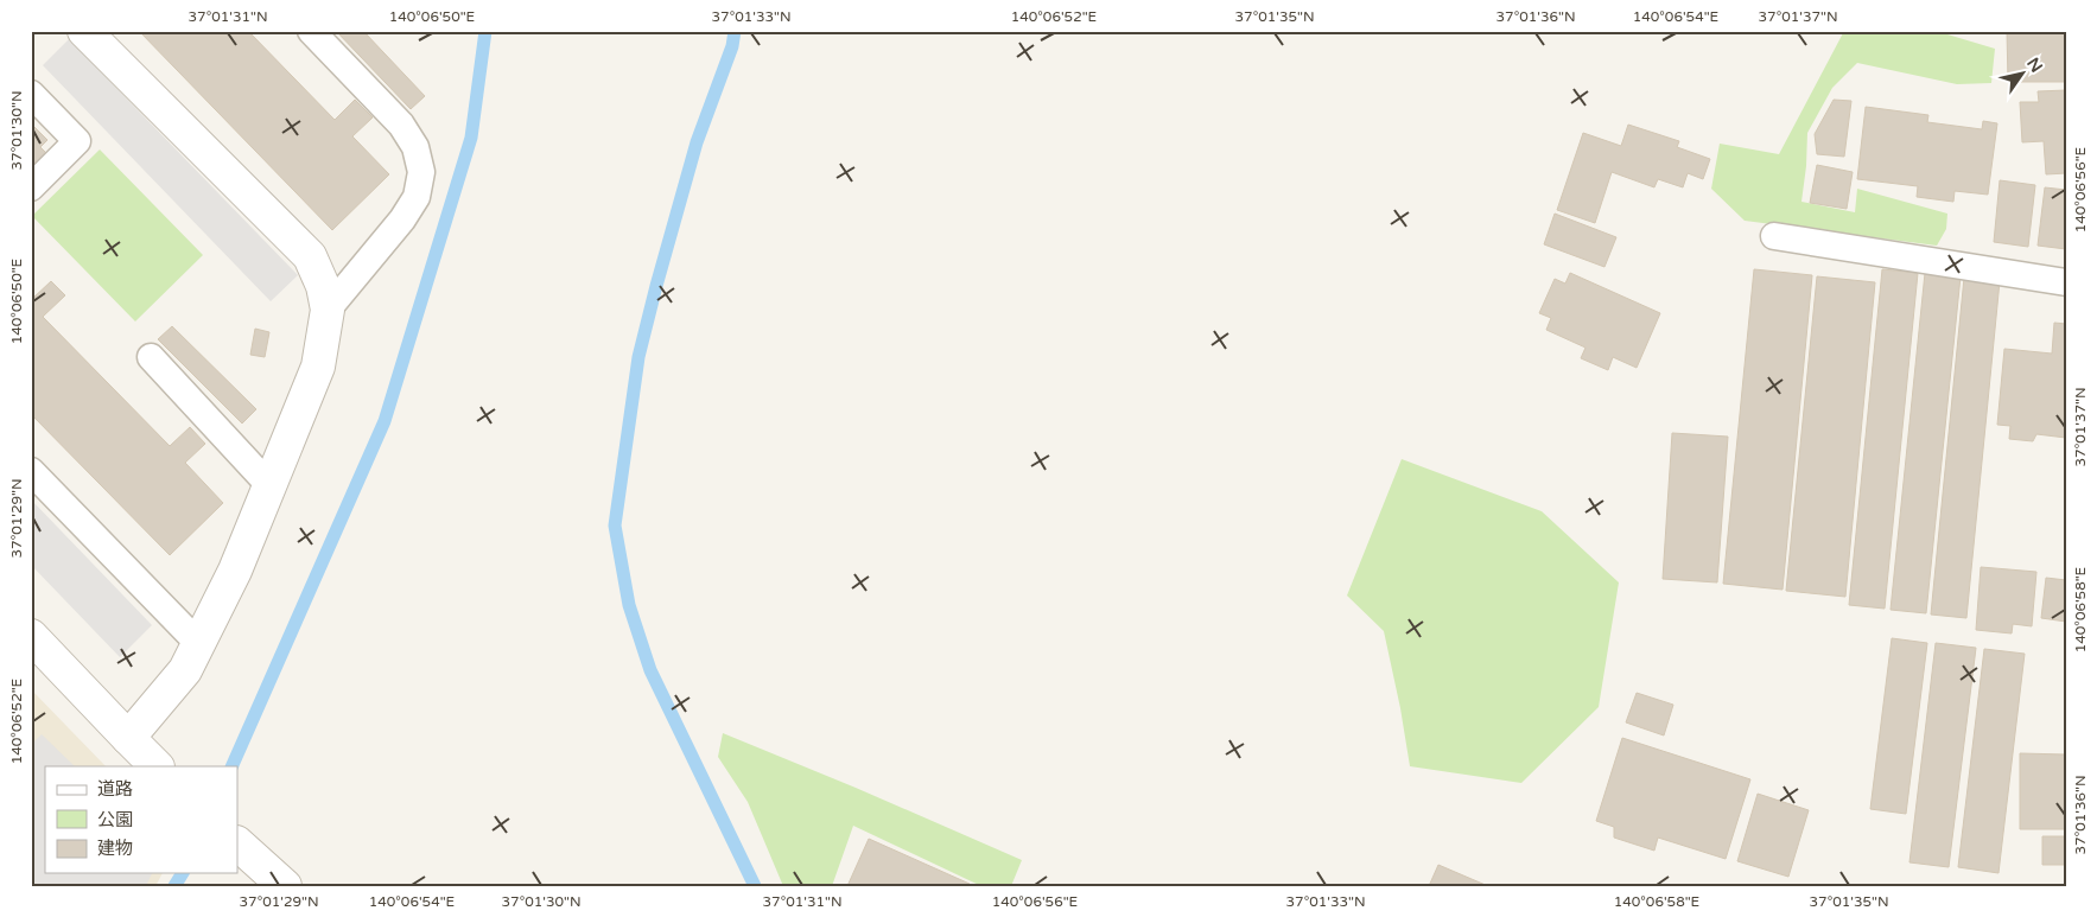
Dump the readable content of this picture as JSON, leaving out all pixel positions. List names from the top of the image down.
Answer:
{
  "legend": ["道路", "公園", "建物"],
  "north": "top right",
  "coordinates": [
    "37°01'31\"N",
    "140°06'50\"E",
    "37°01'33\"N",
    "140°06'52\"E",
    "37°01'35\"N",
    "37°01'36\"N",
    "140°06'54\"E",
    "37°01'37\"N",
    "37°01'30\"N",
    "140°06'56\"E",
    "37°01'29\"N",
    "140°06'58\"E"
  ]
}
